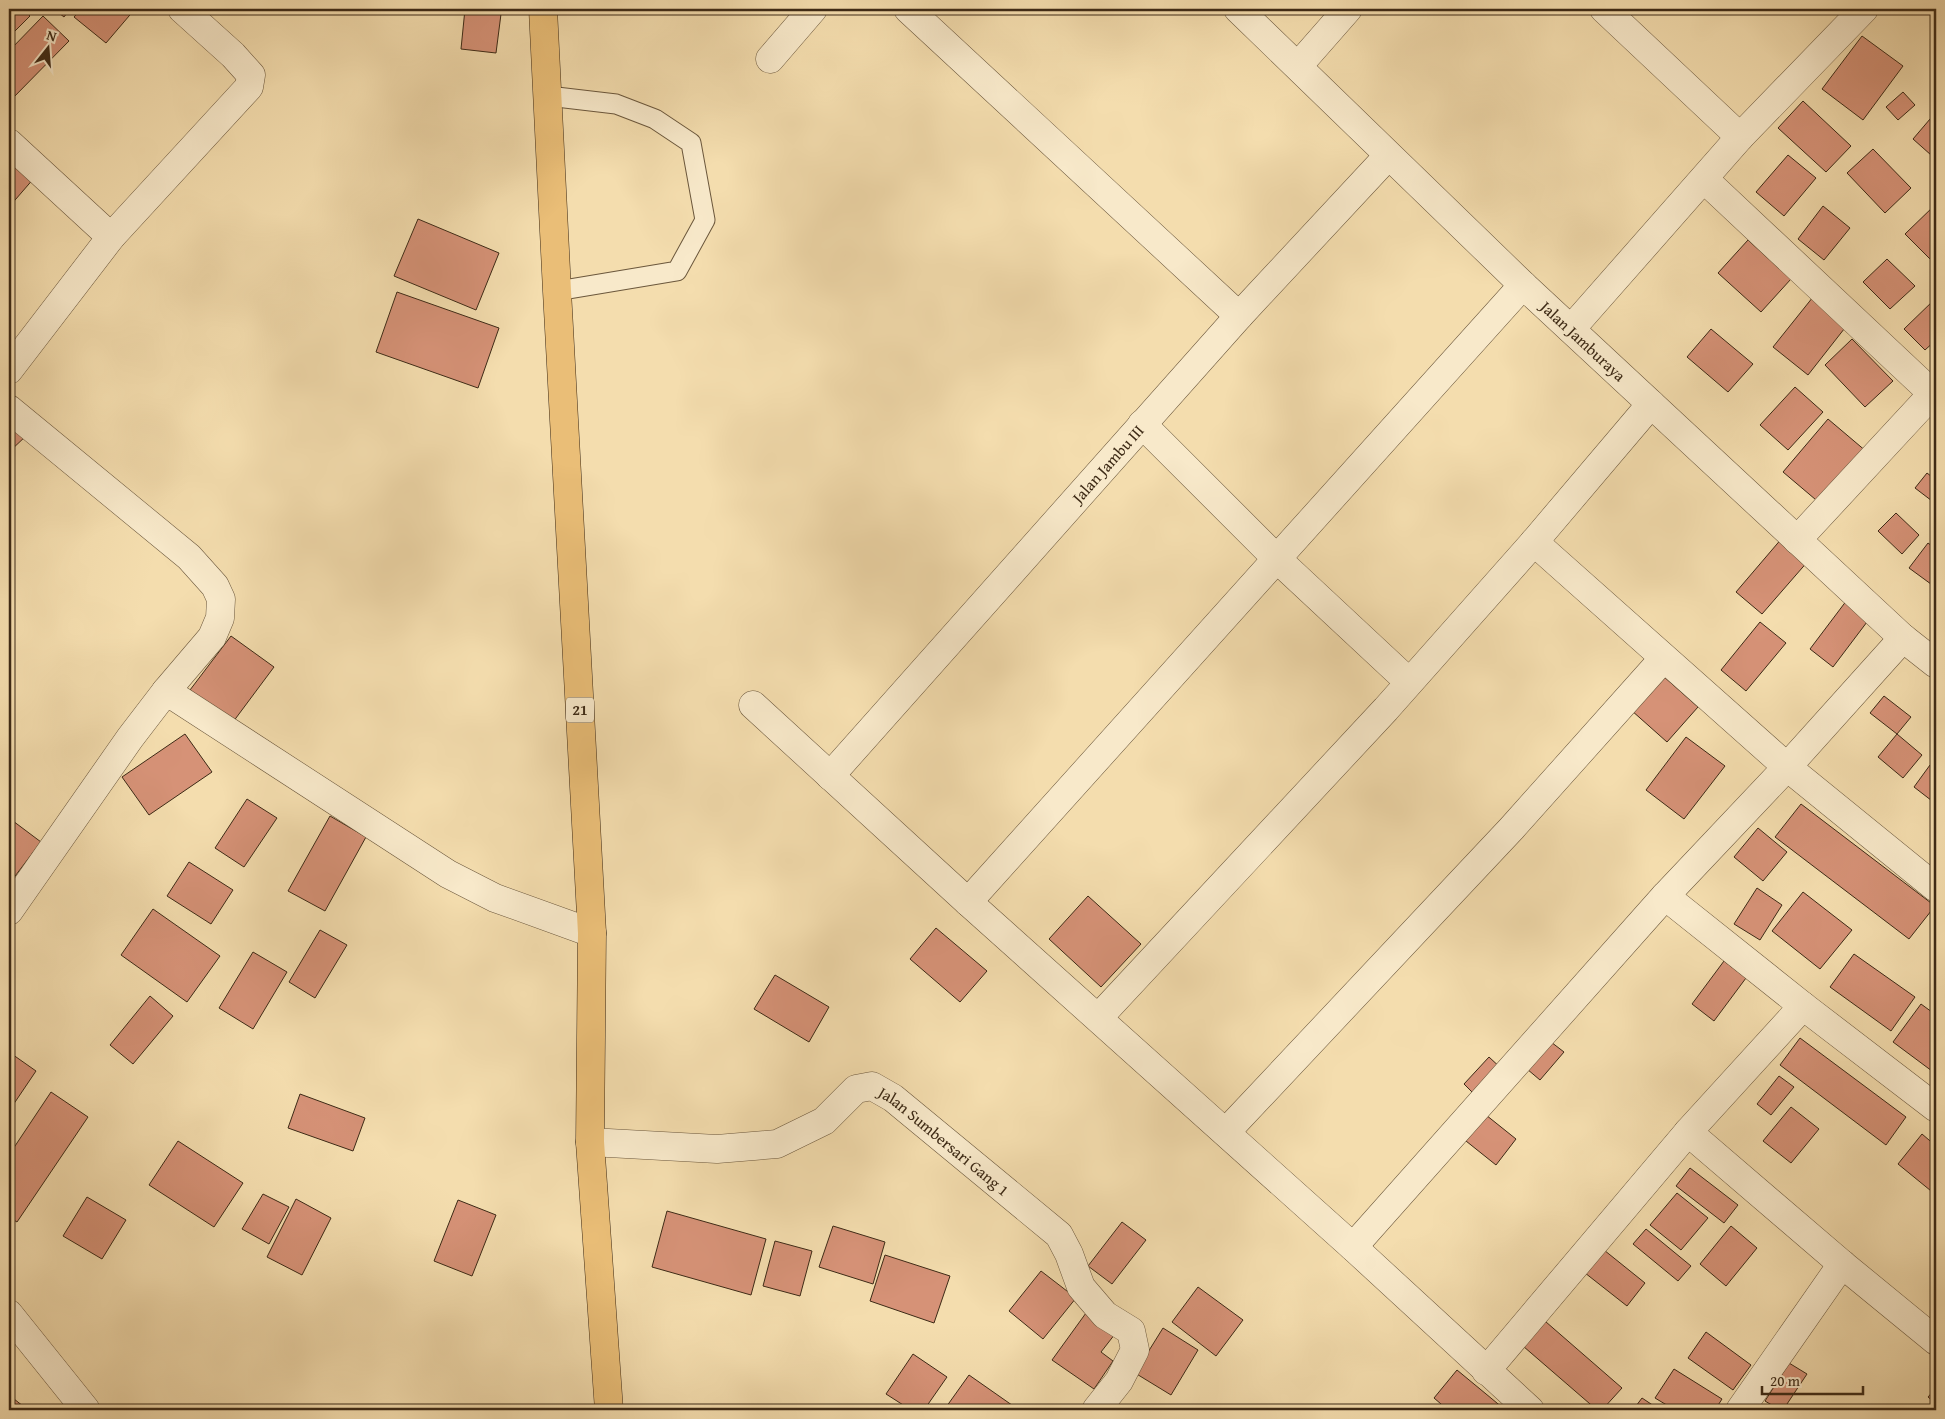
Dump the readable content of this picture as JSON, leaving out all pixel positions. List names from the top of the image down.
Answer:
{
  "streets": {
    "highway": ["21"],
    "street": ["Jalan Jamburaya", "Jalan Jambu III", "Jalan Sumbersari Gang 1"]
  },
  "crossings": [
    ["Jalan Jamburaya", "Jalan Jambu III"],
    ["21", "Jalan Sumbersari Gang 1"]
  ],
  "scale_bar": "20 m",
  "north": "top"
}
